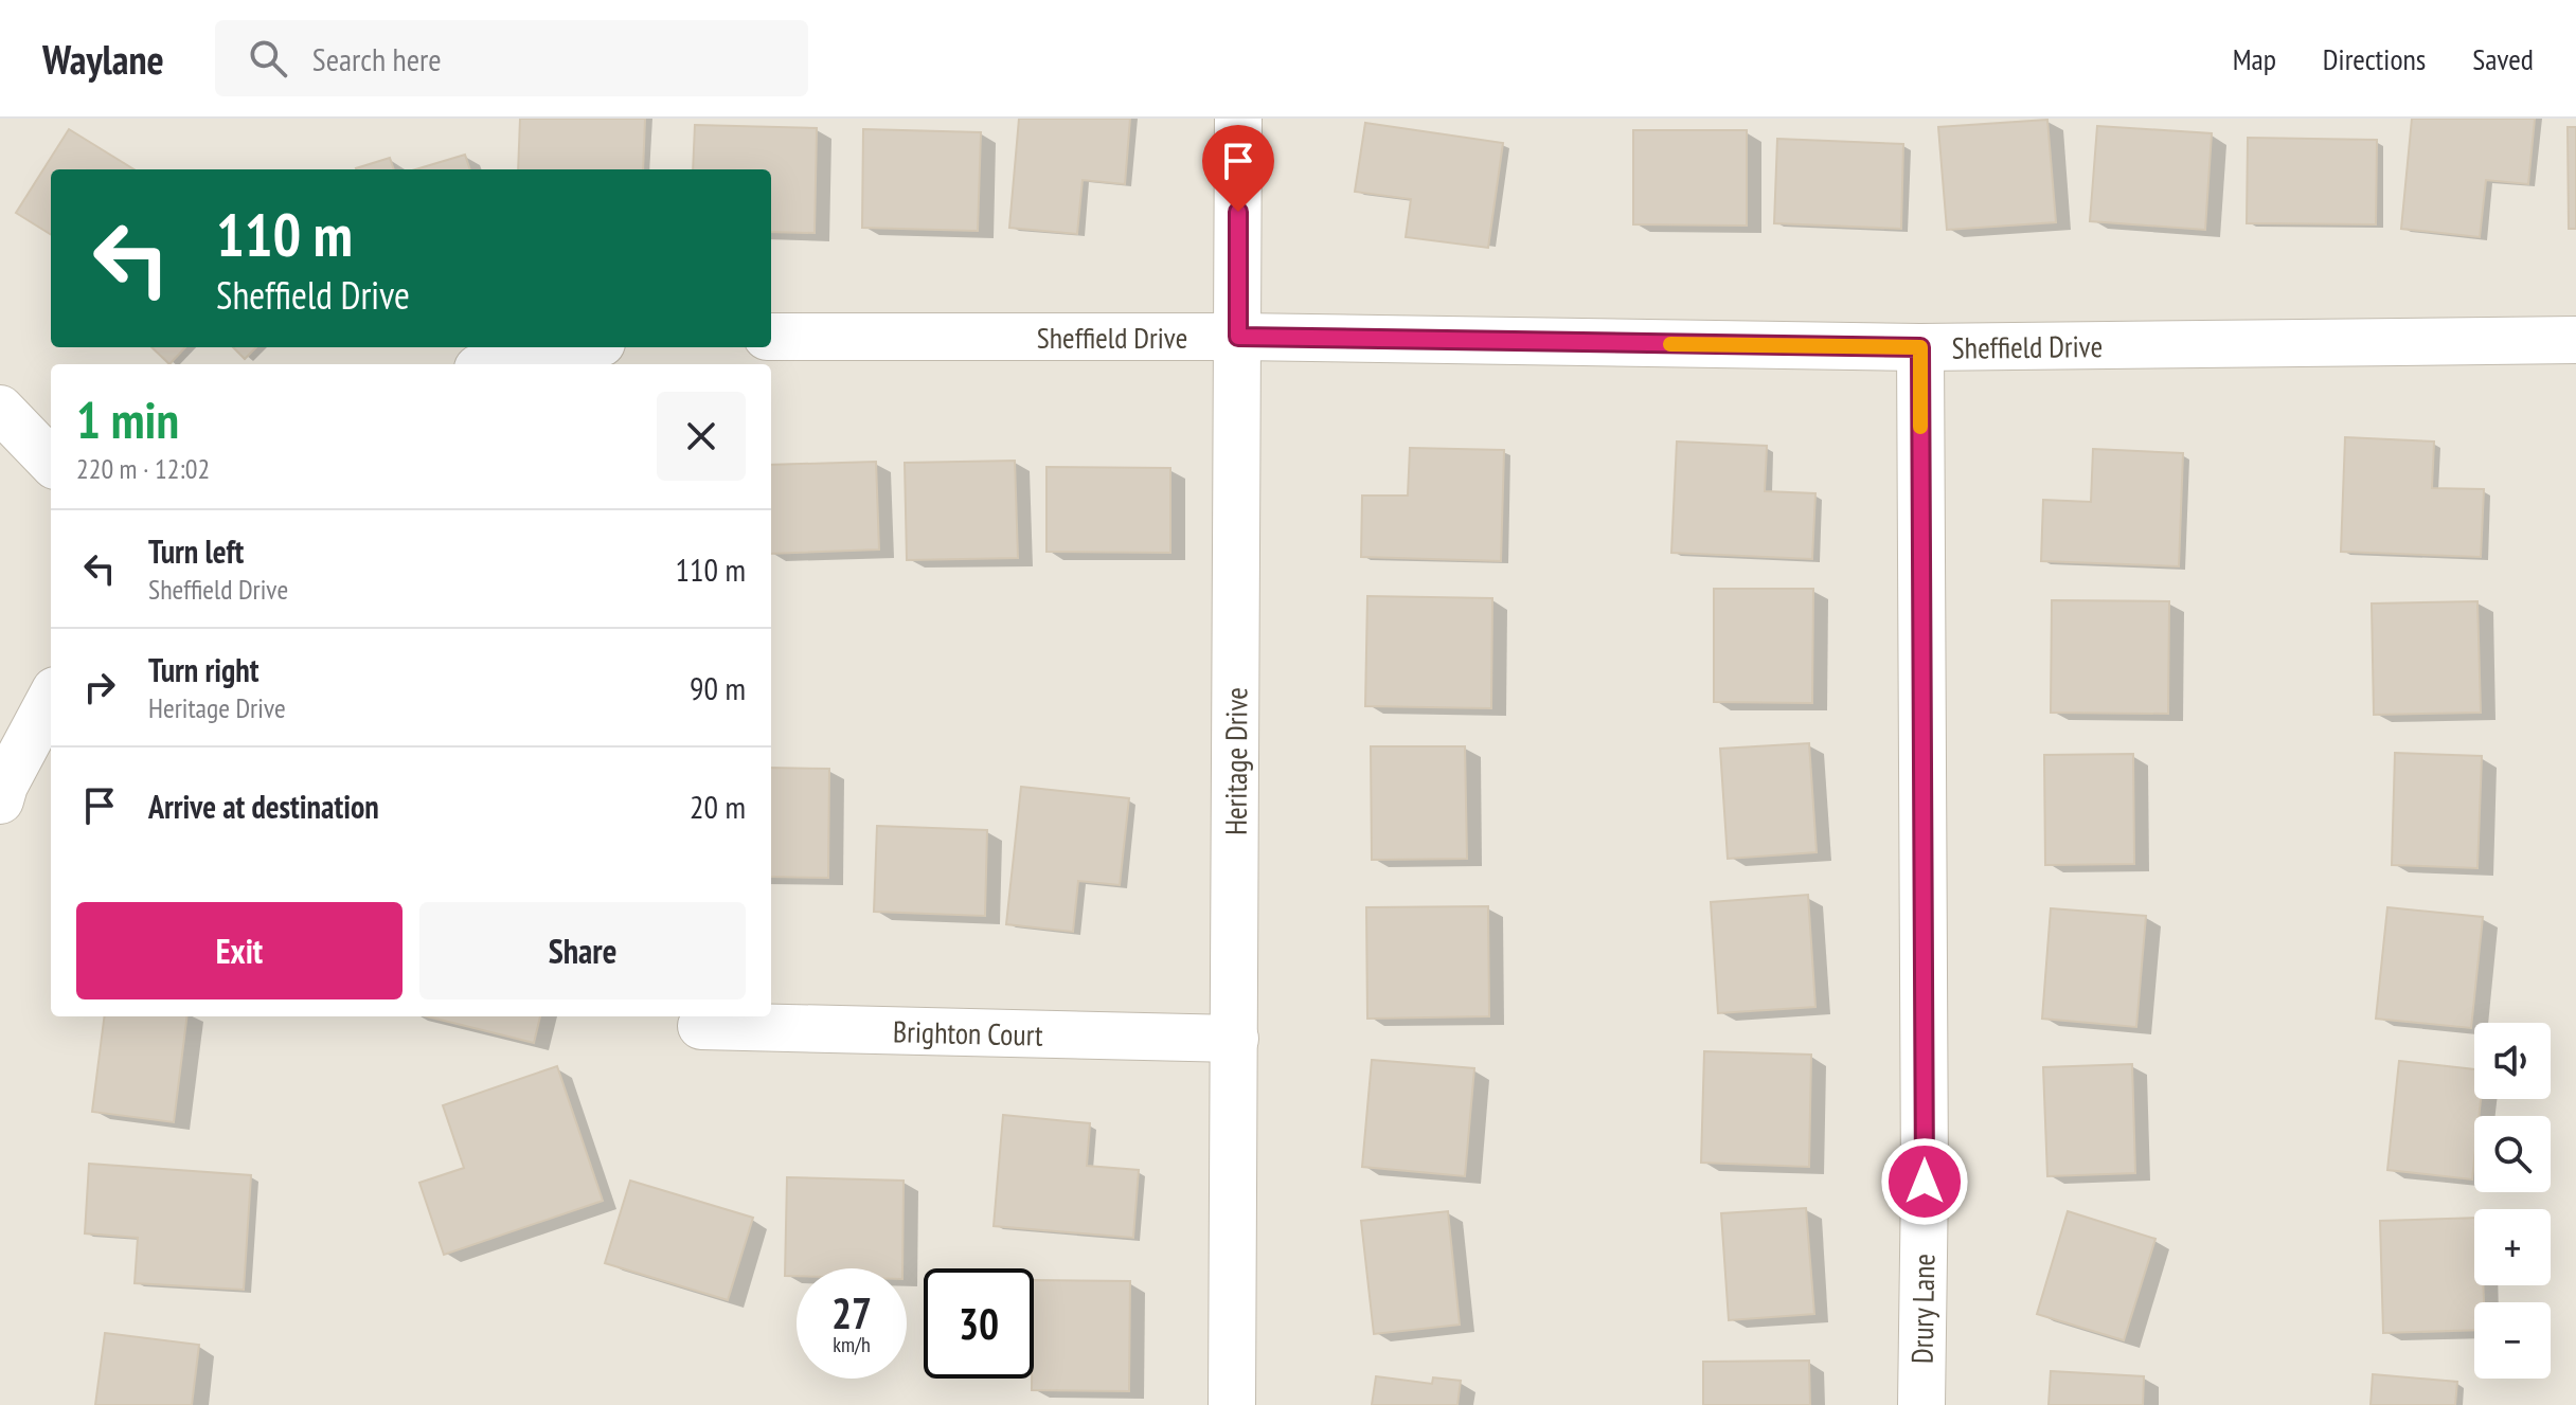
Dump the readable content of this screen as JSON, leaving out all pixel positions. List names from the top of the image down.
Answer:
{
  "streets": {
    "street": [
      "Sheffield Drive",
      "Heritage Drive",
      "Brighton Court",
      "Drury Lane"
    ]
  },
  "crossings": [
    ["Sheffield Drive", "Heritage Drive"],
    ["Sheffield Drive", "Drury Lane"],
    ["Heritage Drive", "Brighton Court"]
  ],
  "page": {
    "header": "Waylane",
    "search": "Search here",
    "nav": ["Map", "Directions", "Saved"],
    "turn": ["110 m", "Sheffield Drive"],
    "heading": ["1 min", "220 m · 12:02"],
    "list": [
      {
        "name": "Turn left",
        "note": "Sheffield Drive",
        "value": "110 m"
      },
      {
        "name": "Turn right",
        "note": "Heritage Drive",
        "value": "90 m"
      },
      {
        "name": "Arrive at destination",
        "value": "20 m"
      }
    ],
    "buttons": ["Exit", "Share"],
    "map_buttons": ["+", "−"],
    "speed": "27 km/h",
    "limit": "30"
  }
}
